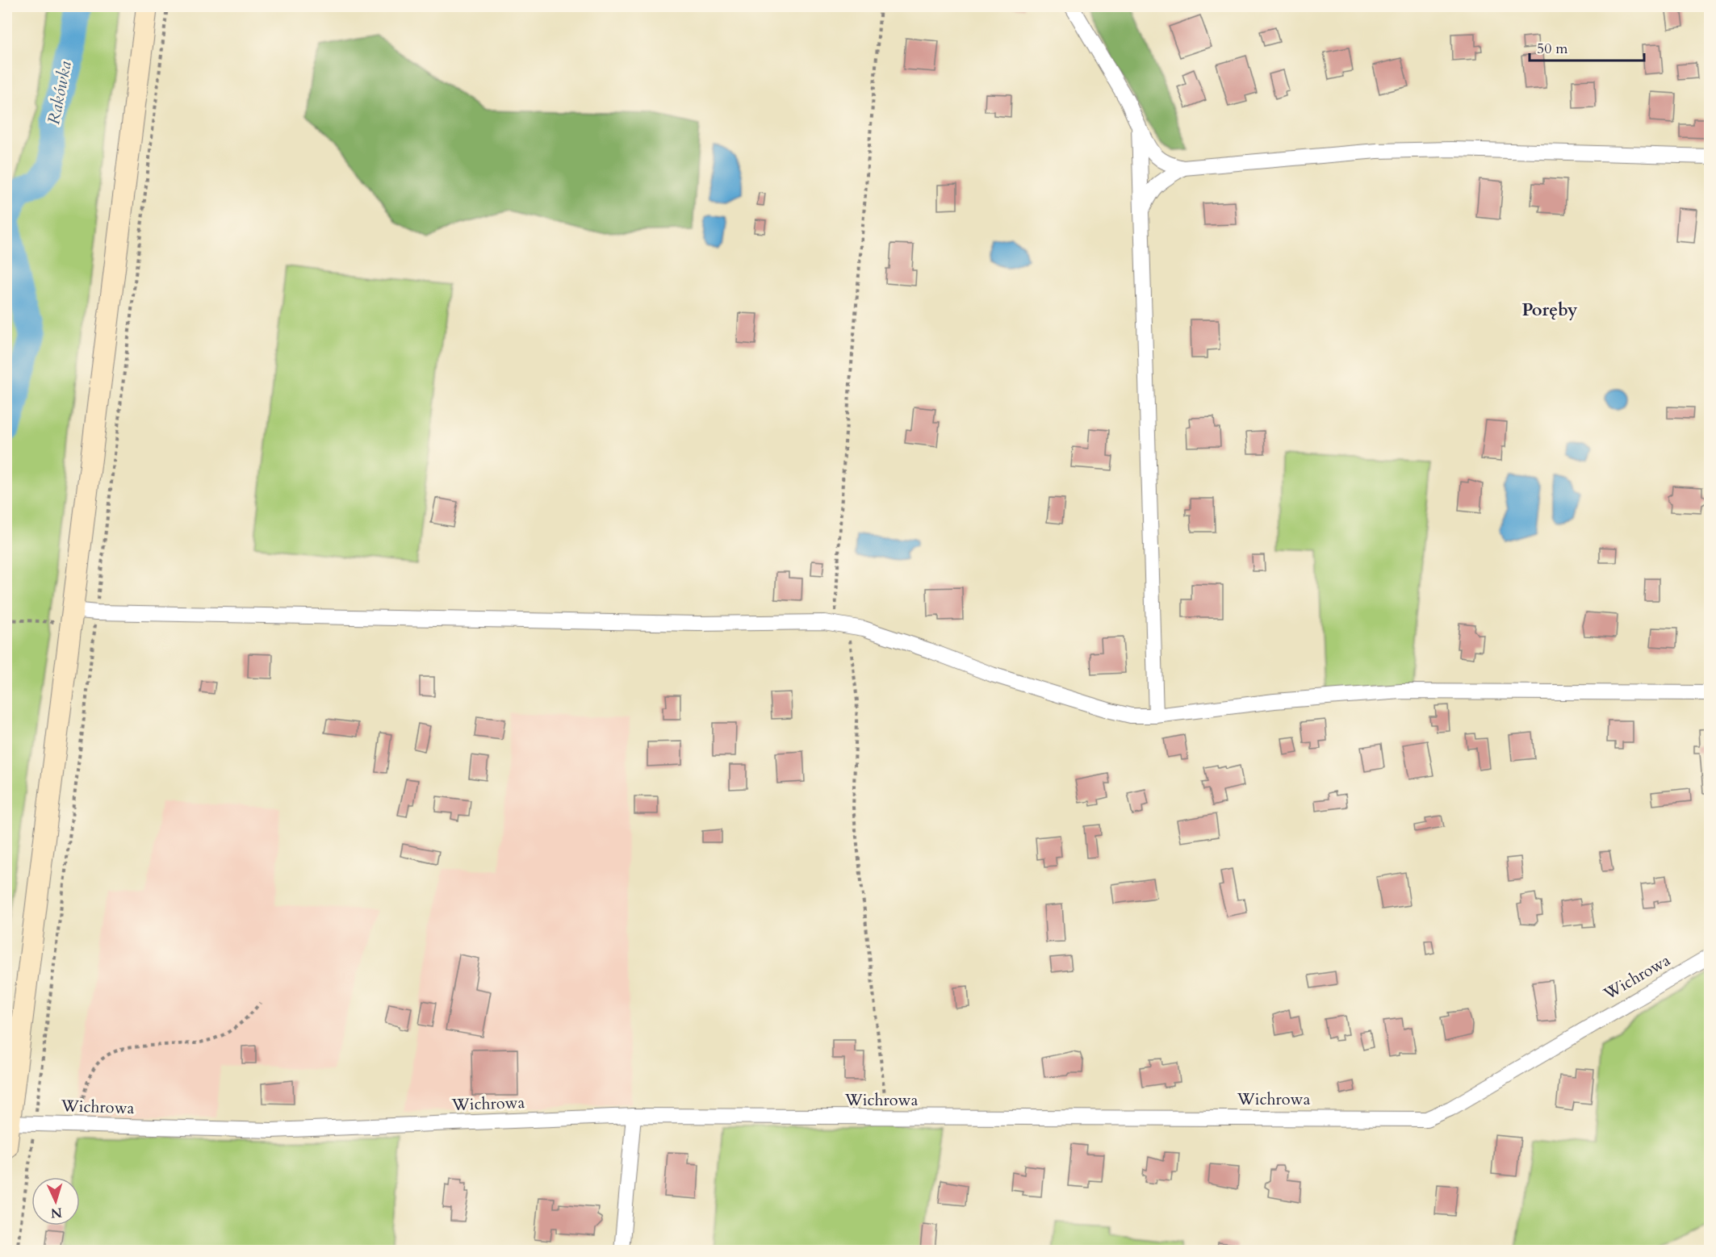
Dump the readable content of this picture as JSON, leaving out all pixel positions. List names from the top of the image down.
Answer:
{
  "streets": {
    "street": ["Wichrowa"]
  },
  "districts": ["Poręby"],
  "water": ["Rakówka"],
  "scale_bar": "50 m",
  "north": "bottom"
}
